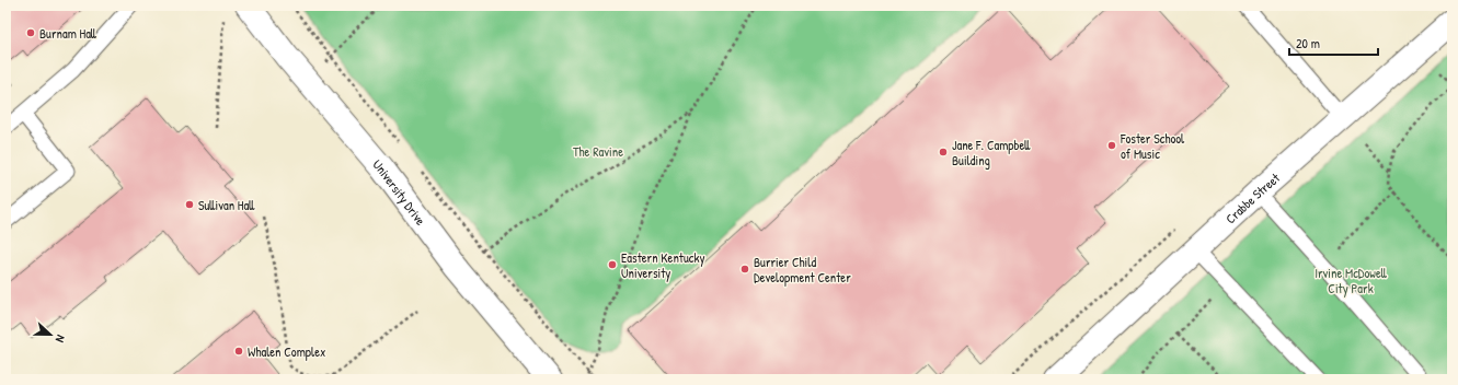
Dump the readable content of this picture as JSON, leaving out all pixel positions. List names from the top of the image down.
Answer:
{
  "streets": {
    "street": ["University Drive", "Crabbe Street"]
  },
  "parks": ["The Ravine", "Irvine McDowell City Park"],
  "places": [
    "Burnam Hall",
    "Foster School of Music",
    "Jane F. Campbell Building",
    "Sullivan Hall",
    "Eastern Kentucky University",
    "Burrier Child Development Center",
    "Whalen Complex"
  ],
  "scale_bar": "20 m",
  "north": "right"
}
